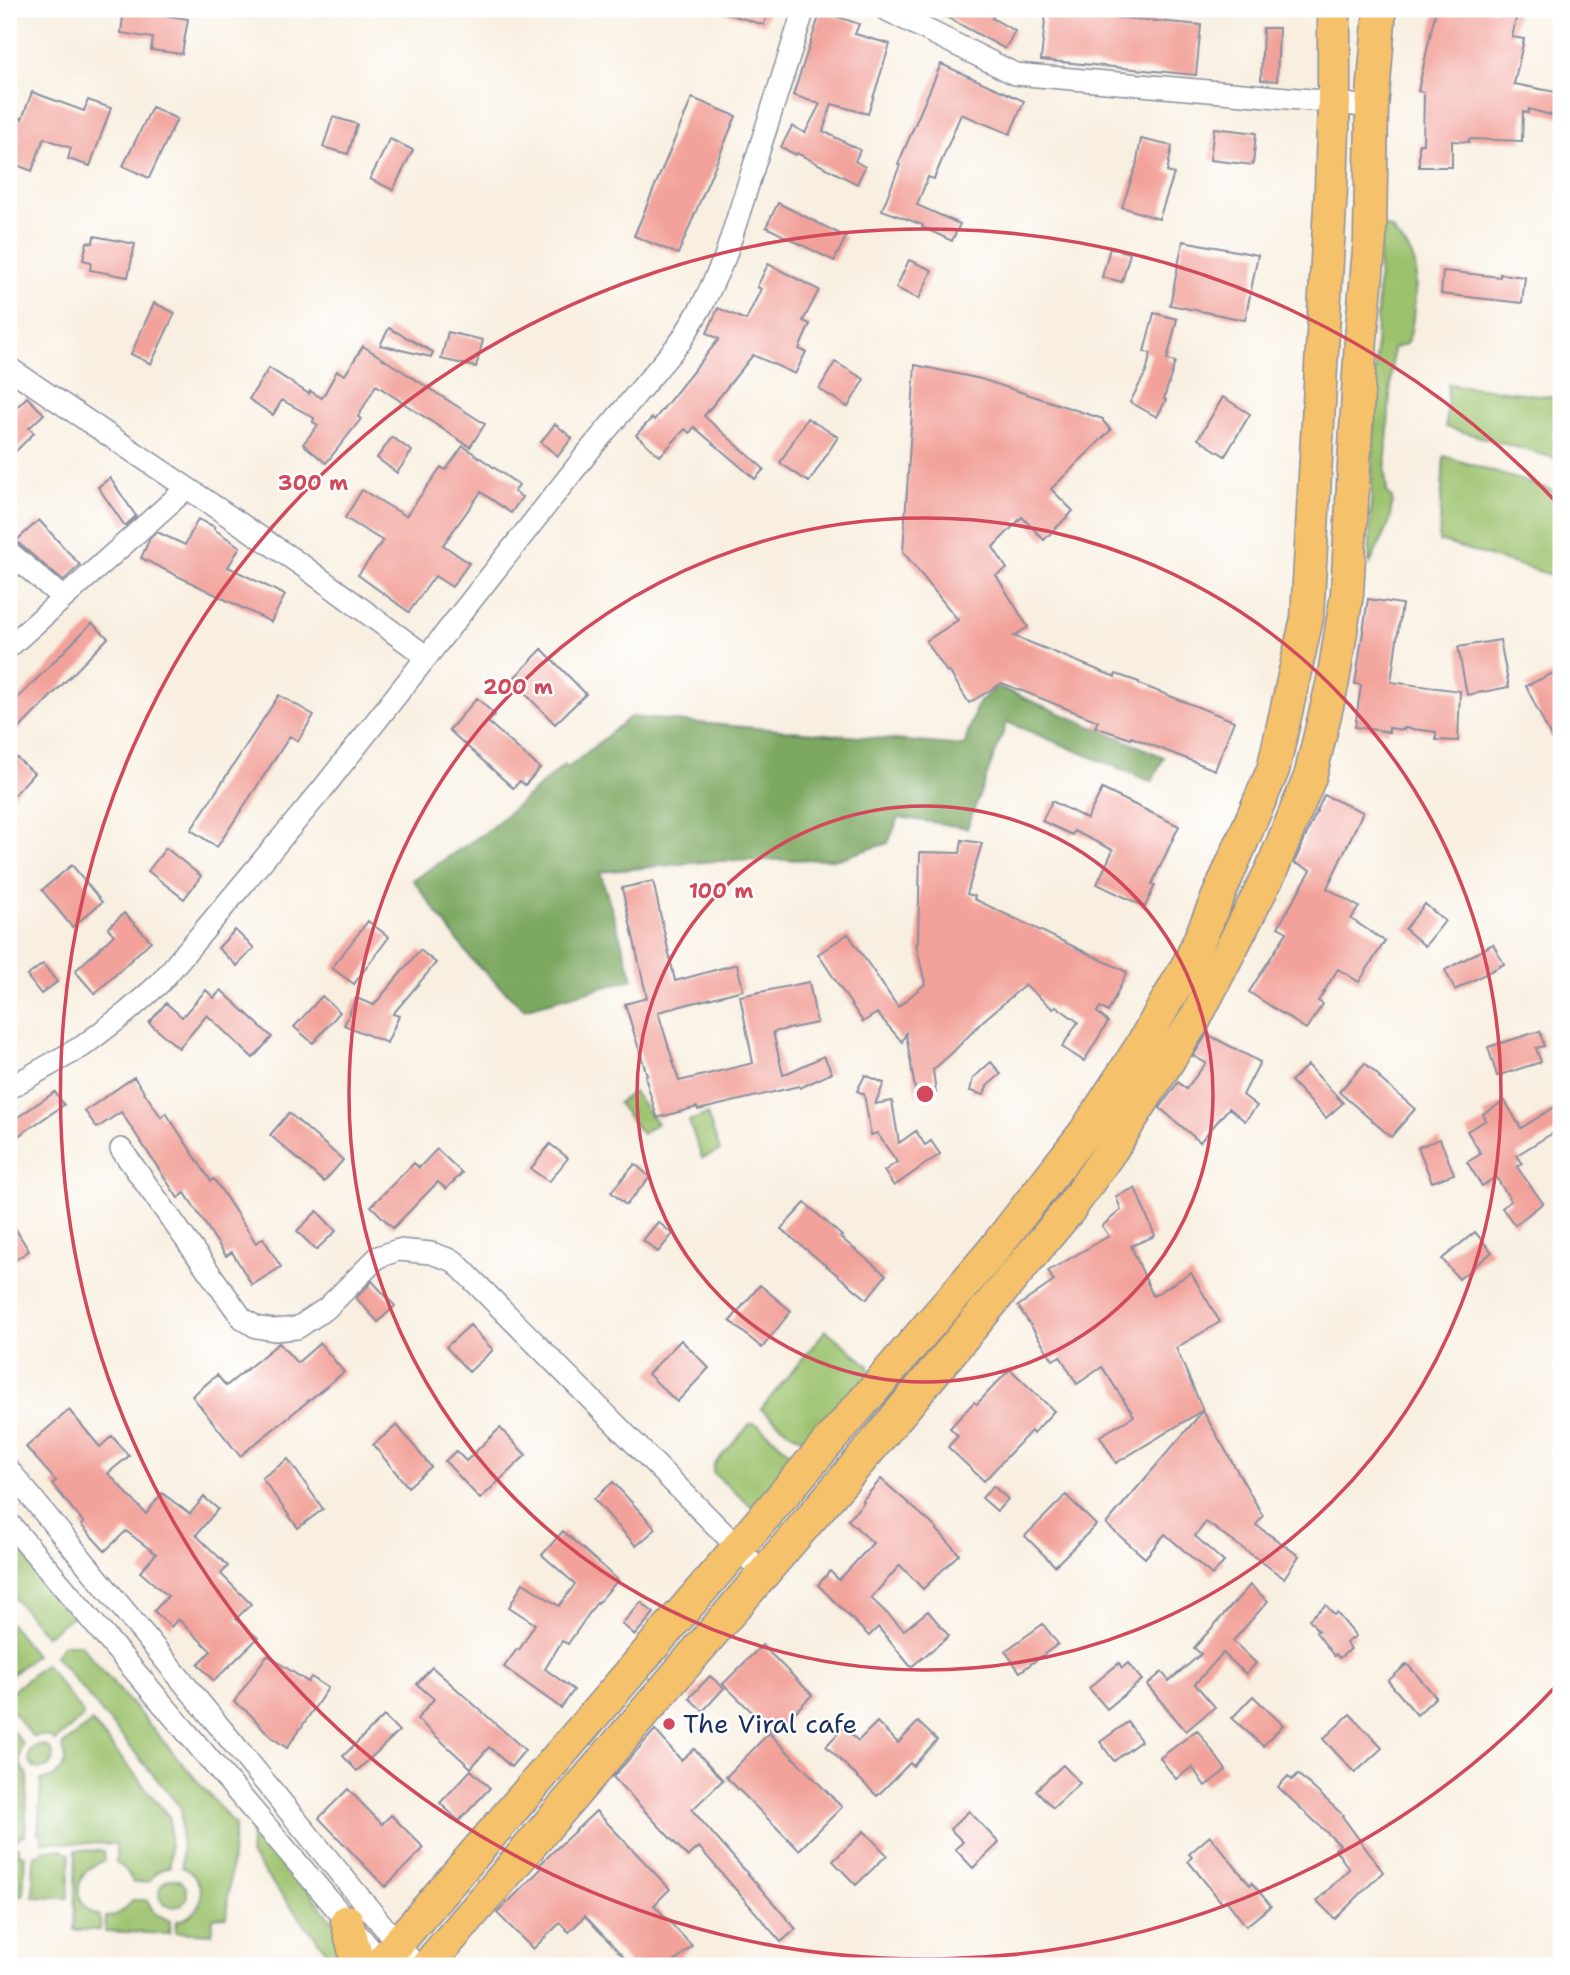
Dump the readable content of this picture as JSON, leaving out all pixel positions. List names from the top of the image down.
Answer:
{
  "places": ["The Viral cafe"],
  "rings": ["300 m", "200 m", "100 m"]
}
